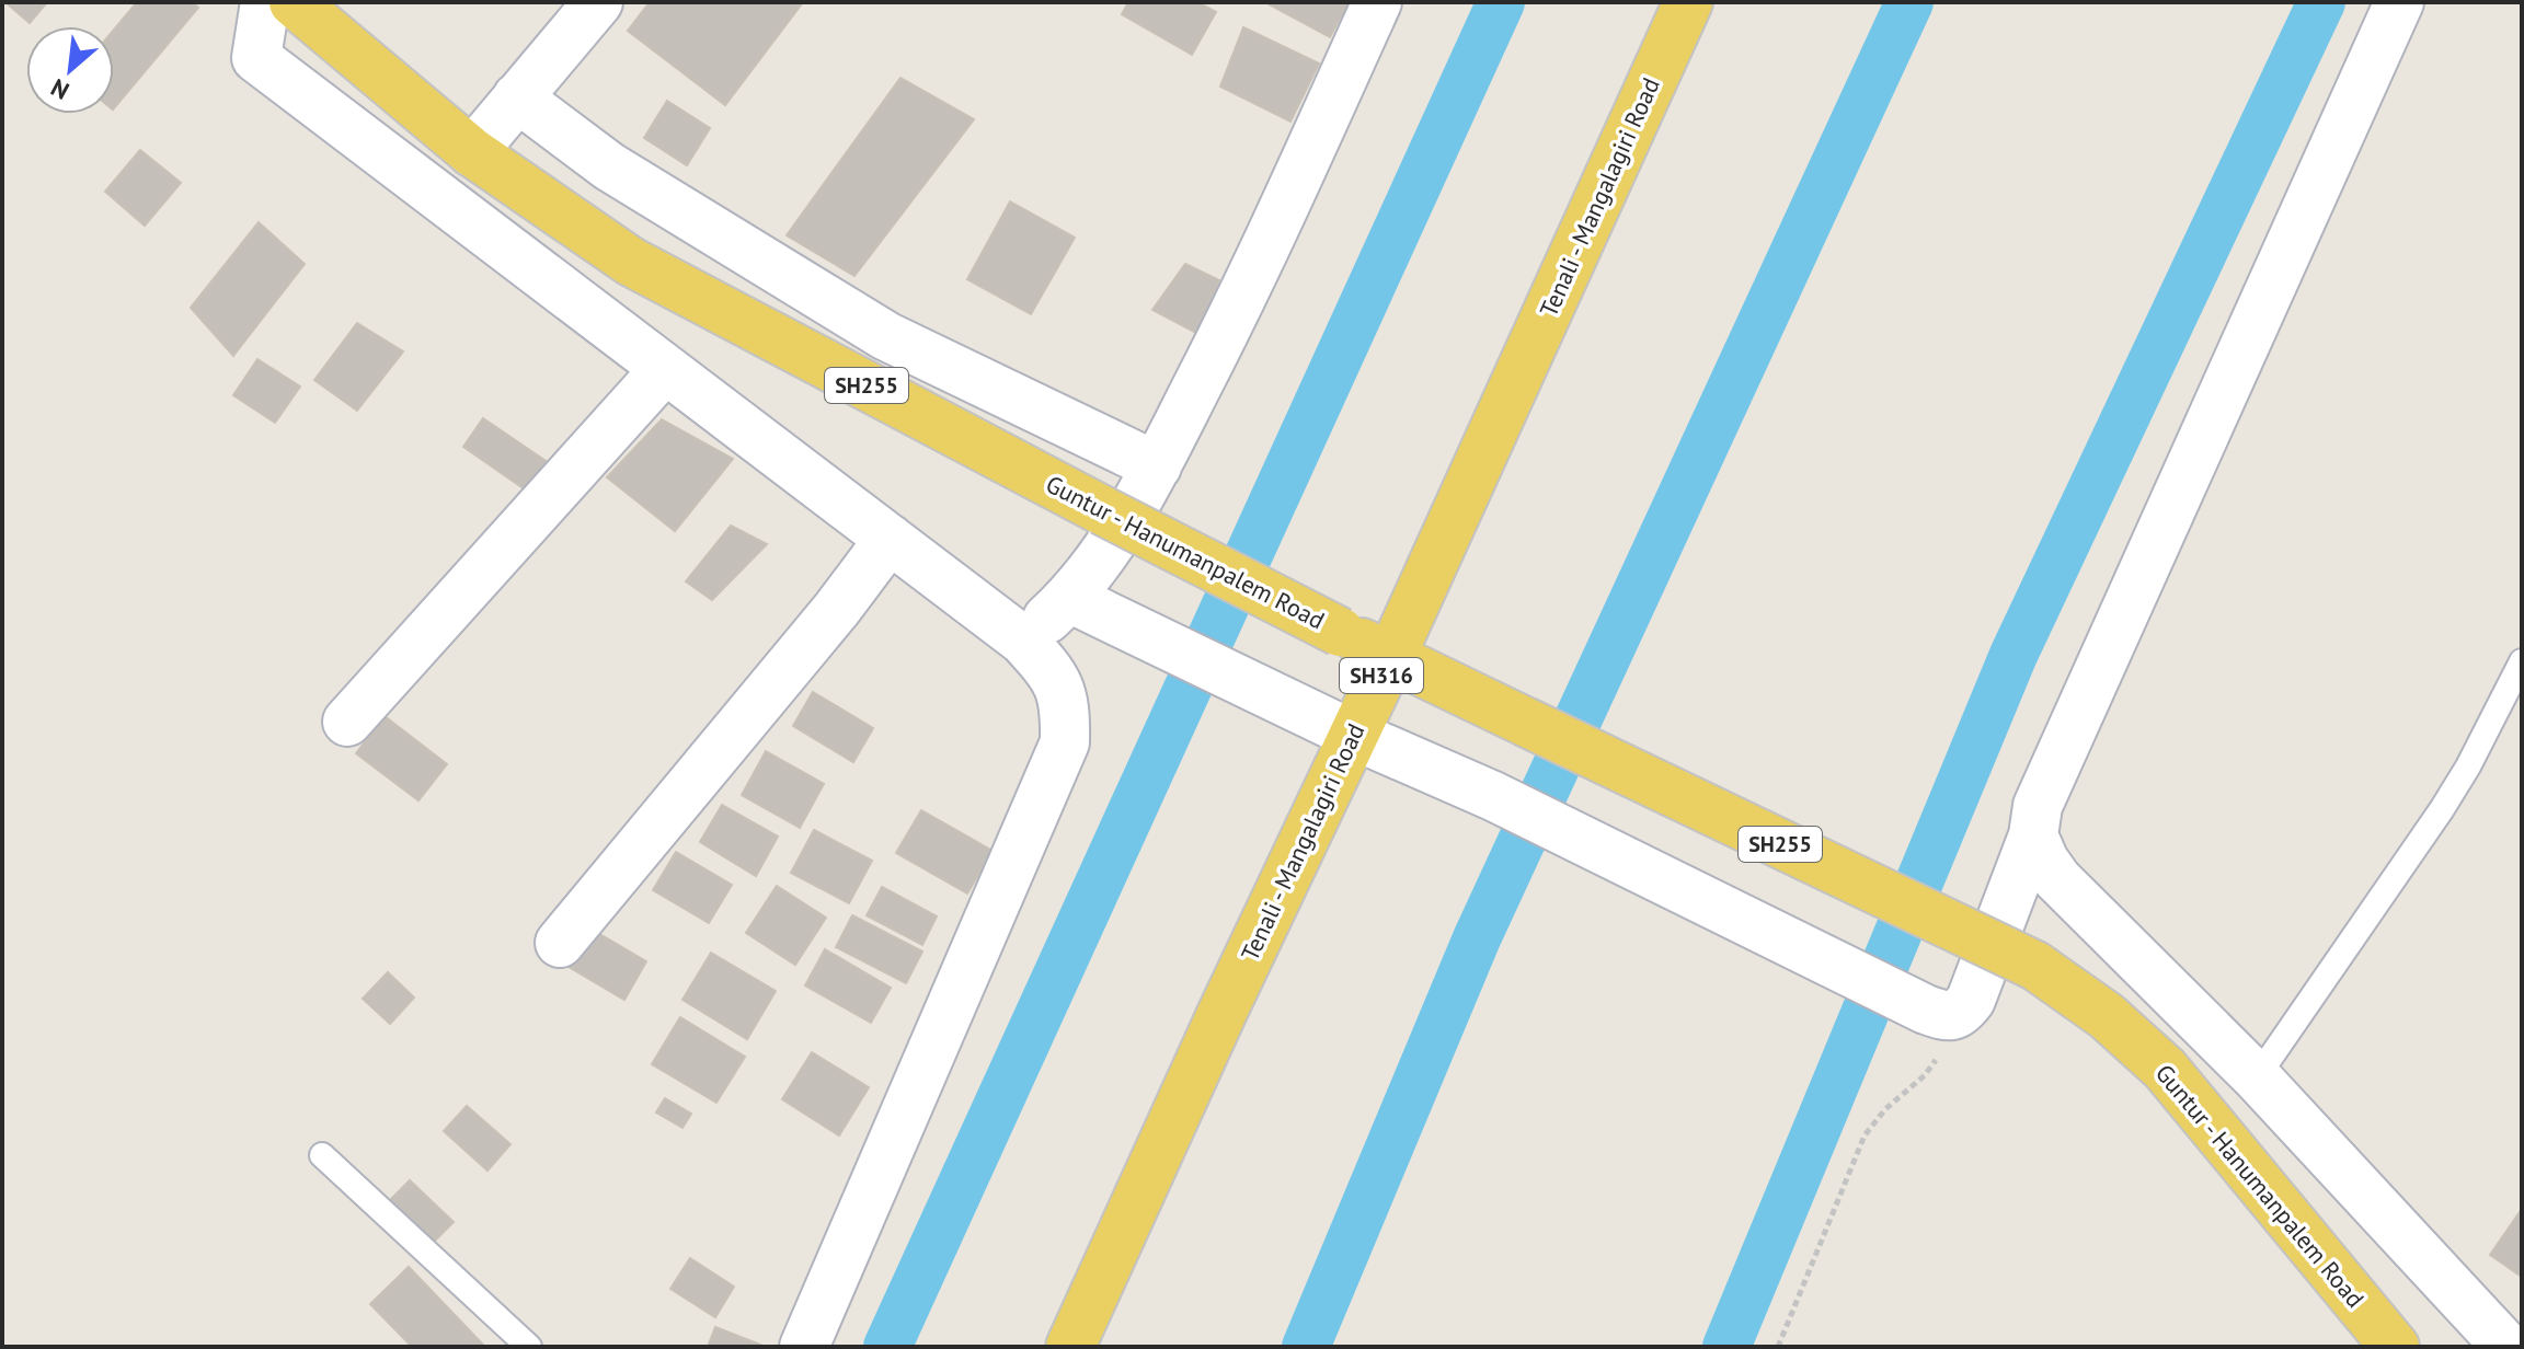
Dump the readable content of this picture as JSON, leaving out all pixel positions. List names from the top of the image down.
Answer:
{
  "streets": {
    "main road": [
      "Tenali - Mangalagiri Road",
      "SH255",
      "Guntur - Hanumanpalem Road",
      "SH316"
    ]
  },
  "crossings": [
    ["Tenali - Mangalagiri Road", "Guntur - Hanumanpalem Road"]
  ],
  "north": "bottom left"
}
